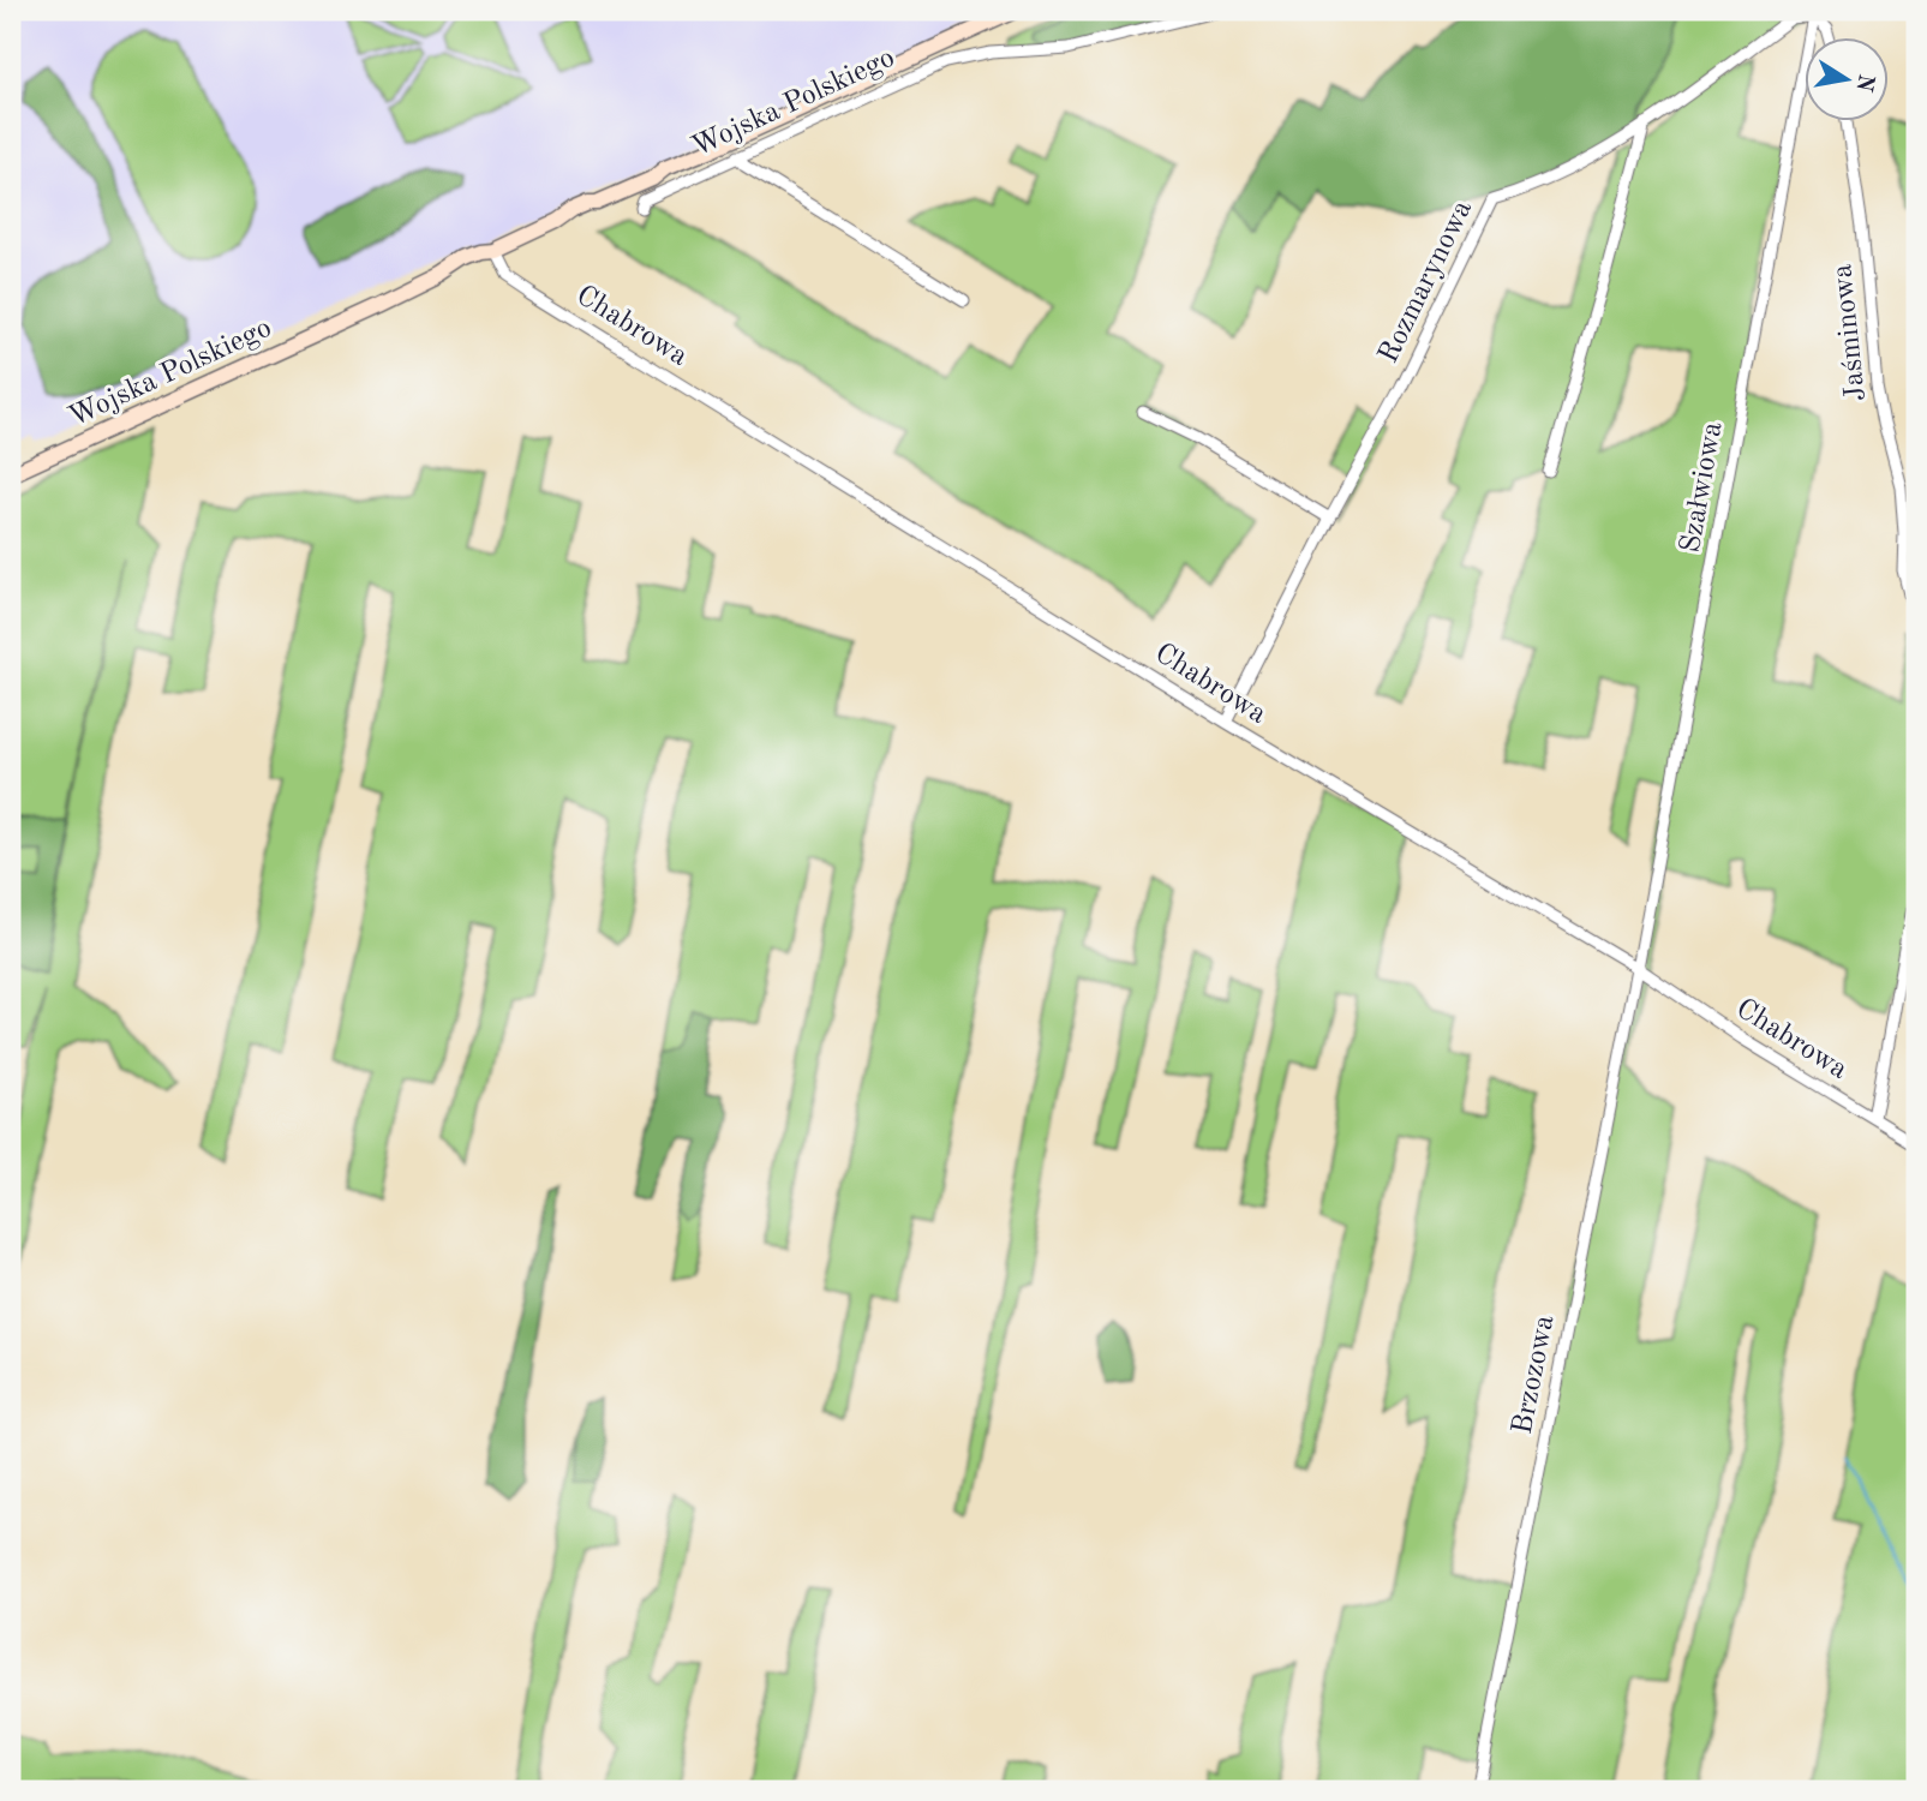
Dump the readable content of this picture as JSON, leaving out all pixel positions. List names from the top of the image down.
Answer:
{
  "streets": {
    "main road": ["Wojska Polskiego"],
    "street": [
      "Rozmarynowa",
      "Chabrowa",
      "Jaśminowa",
      "Szałwiowa",
      "Brzozowa"
    ]
  },
  "crossings": [
    ["Wojska Polskiego", "Chabrowa"],
    ["Rozmarynowa", "Chabrowa"],
    ["Rozmarynowa", "Szałwiowa"],
    ["Chabrowa", "Szałwiowa"],
    ["Chabrowa", "Brzozowa"],
    ["Szałwiowa", "Brzozowa"]
  ],
  "north": "right"
}
